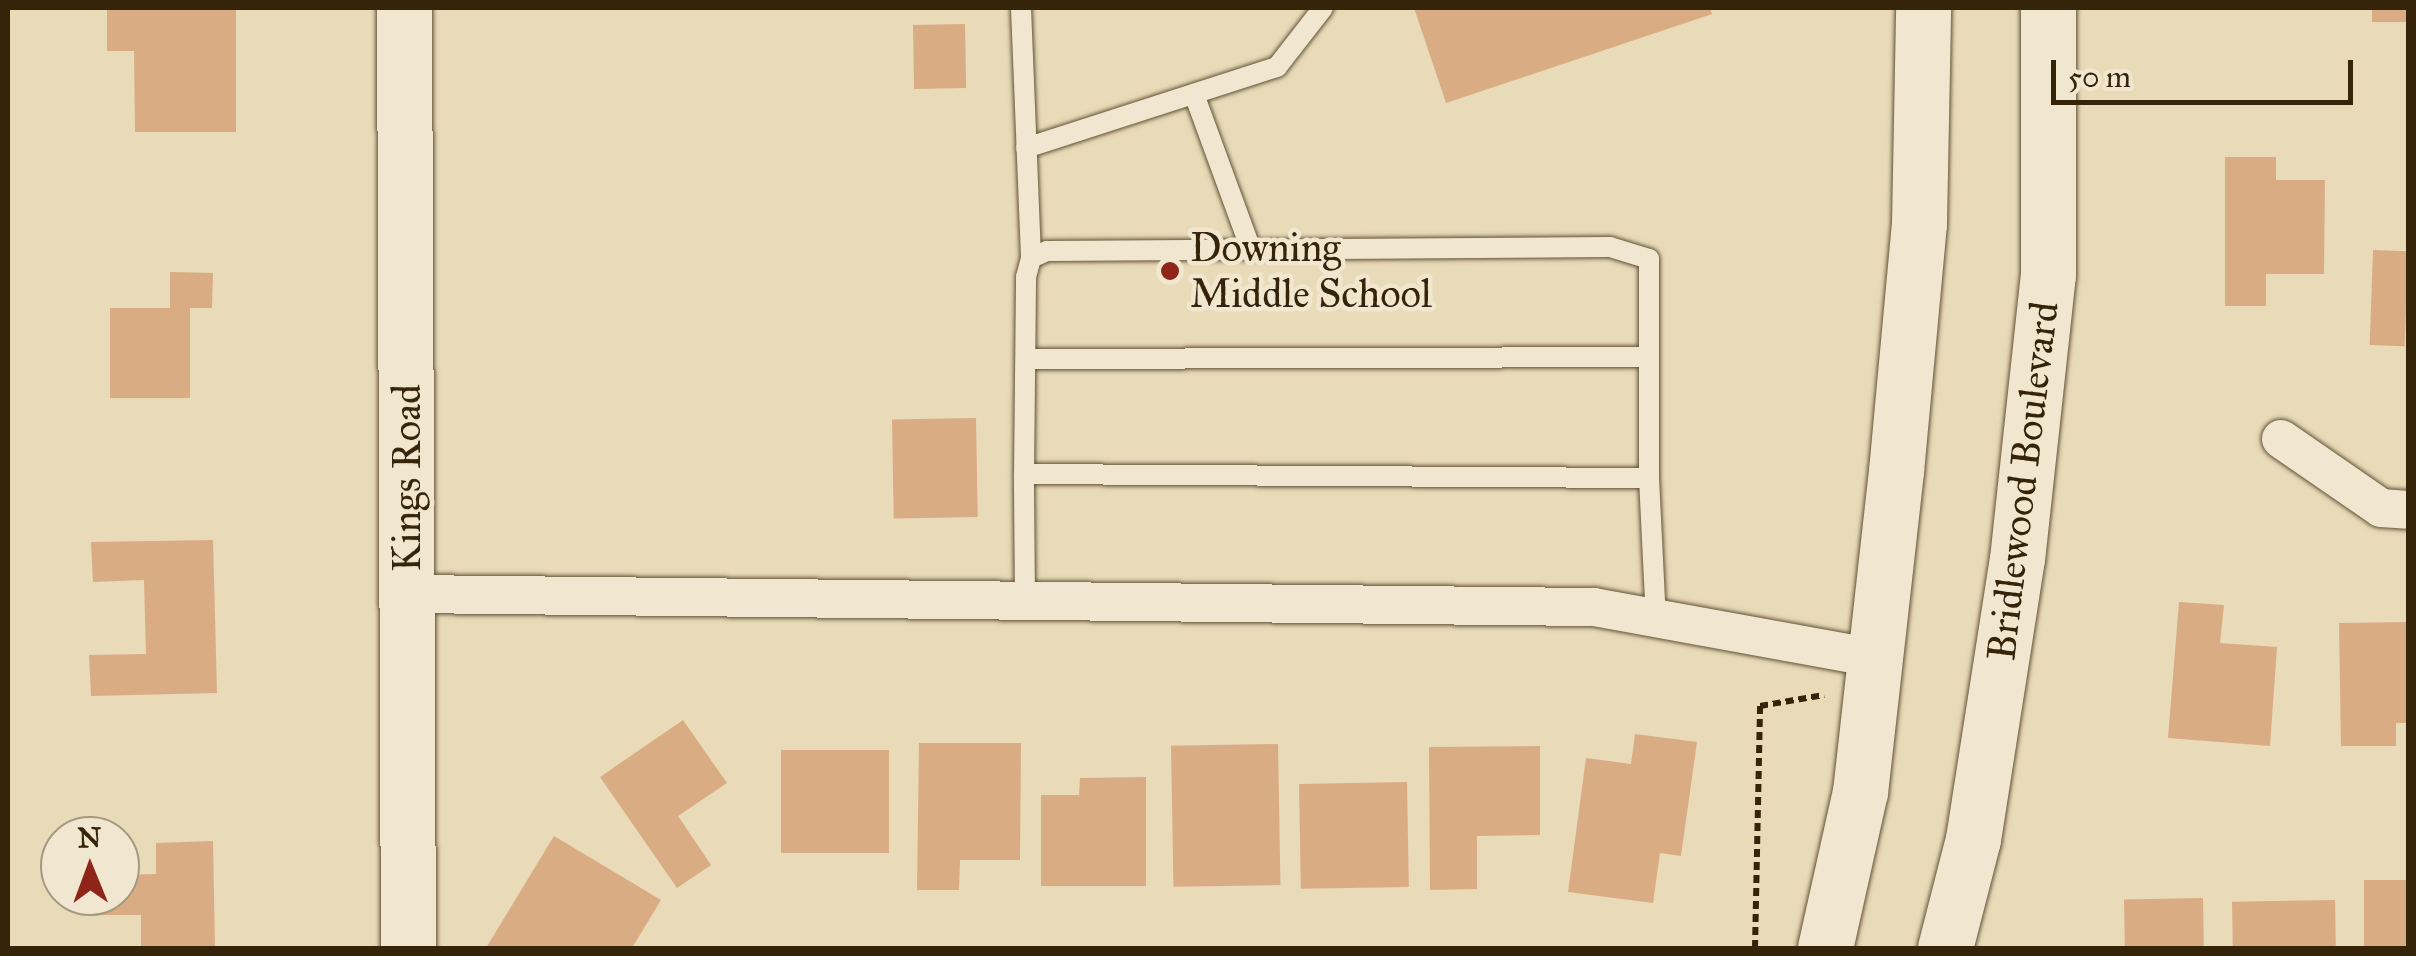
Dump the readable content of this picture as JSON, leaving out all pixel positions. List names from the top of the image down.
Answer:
{
  "streets": {
    "main road": ["Kings Road", "Bridlewood Boulevard"]
  },
  "places": ["Downing Middle School"],
  "scale_bar": "50 m",
  "north": "top"
}
